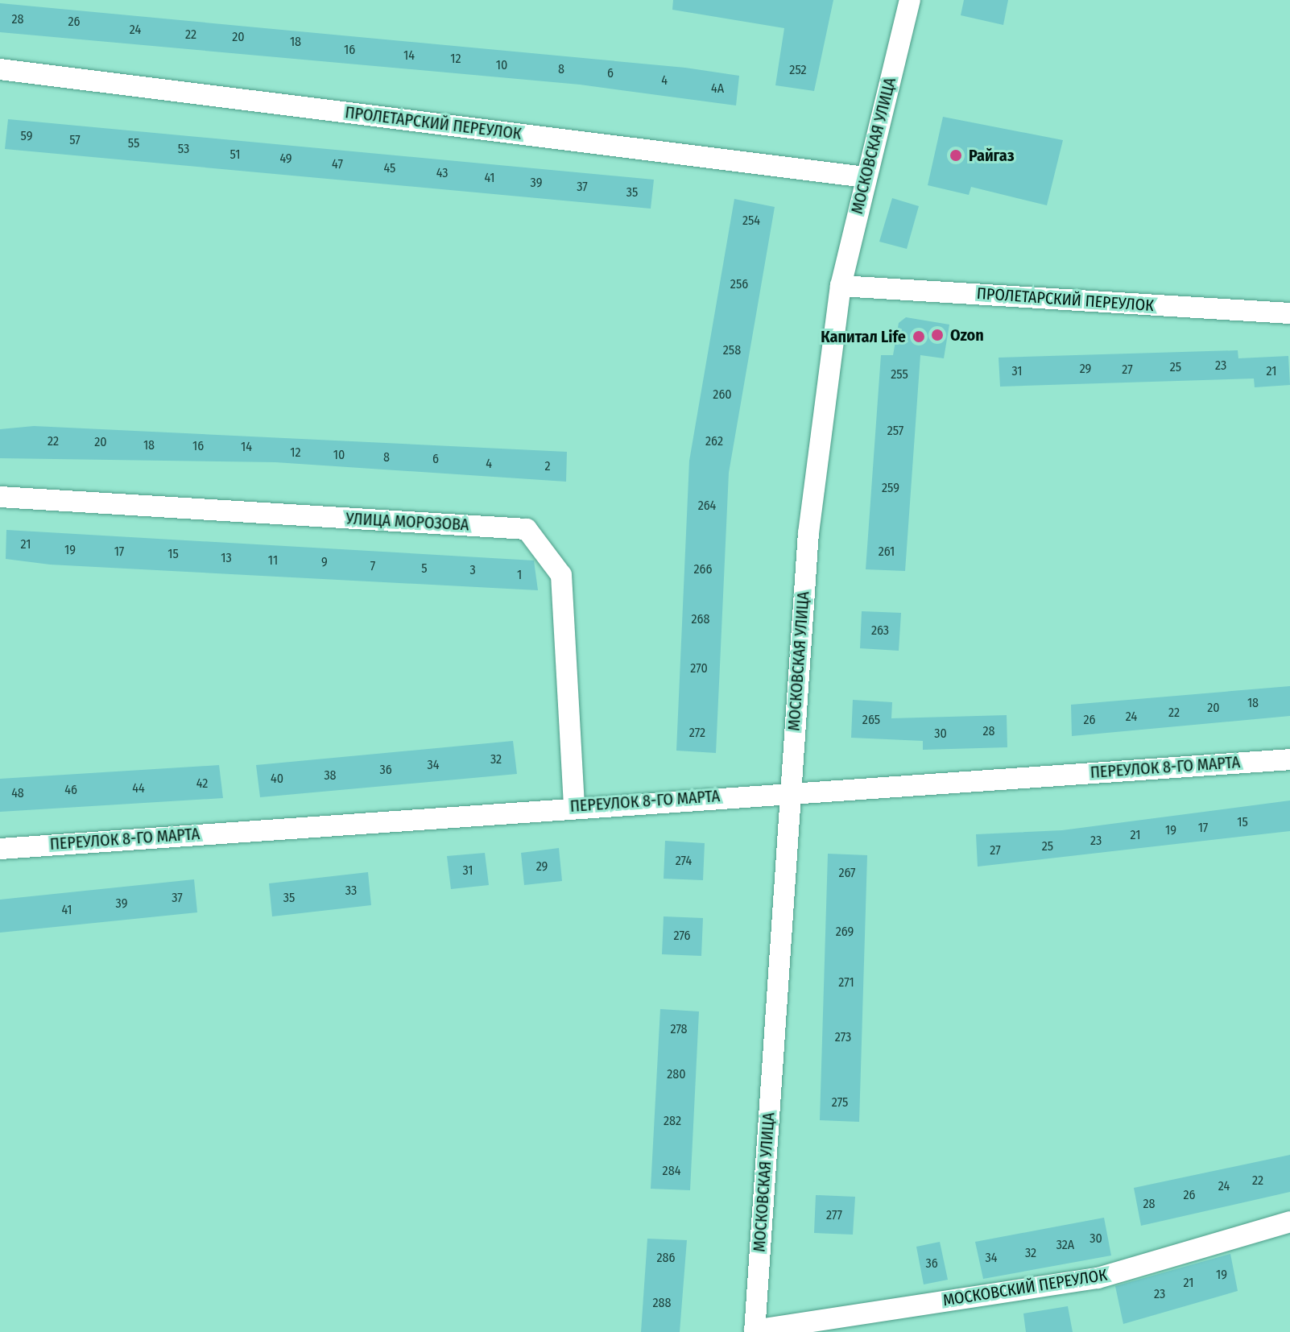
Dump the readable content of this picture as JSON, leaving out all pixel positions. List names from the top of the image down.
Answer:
{
  "streets": {
    "street": [
      "ПРОЛЕТАРСКИЙ ПЕРЕУЛОК",
      "МОСКОВСКАЯ УЛИЦА",
      "УЛИЦА МОРОЗОВА",
      "ПЕРЕУЛОК 8-ГО МАРТА",
      "МОСКОВСКИЙ ПЕРЕУЛОК"
    ]
  },
  "crossings": [
    ["ПРОЛЕТАРСКИЙ ПЕРЕУЛОК", "МОСКОВСКАЯ УЛИЦА"],
    ["МОСКОВСКАЯ УЛИЦА", "ПЕРЕУЛОК 8-ГО МАРТА"],
    ["МОСКОВСКАЯ УЛИЦА", "МОСКОВСКИЙ ПЕРЕУЛОК"],
    ["УЛИЦА МОРОЗОВА", "ПЕРЕУЛОК 8-ГО МАРТА"]
  ],
  "places": ["Райгаз", "Ozon", "Капитал Life"],
  "house_numbers": [
    "28",
    "26",
    "24",
    "22",
    "20",
    "18",
    "16",
    "14",
    "12",
    "10",
    "8",
    "252",
    "6",
    "4",
    "4А",
    "59",
    "57",
    "55",
    "53",
    "51",
    "49",
    "47",
    "45",
    "43",
    "41",
    "39",
    "37",
    "35",
    "254",
    "256",
    "258",
    "23",
    "25",
    "29",
    "27",
    "31",
    "21",
    "255",
    "260",
    "257",
    "22",
    "262",
    "20",
    "18",
    "16",
    "14",
    "12",
    "10",
    "8",
    "6",
    "4",
    "2",
    "259",
    "264",
    "21",
    "19",
    "17",
    "261",
    "15",
    "13",
    "11",
    "9",
    "7",
    "5",
    "266",
    "3",
    "1",
    "268",
    "263",
    "270",
    "18",
    "20",
    "22",
    "24",
    "265",
    "26",
    "28",
    "272",
    "30",
    "32",
    "34",
    "36",
    "38",
    "40",
    "42",
    "44",
    "46",
    "48",
    "15",
    "17",
    "19",
    "21",
    "23",
    "25",
    "27",
    "274",
    "29",
    "31",
    "267",
    "33",
    "37",
    "35",
    "39",
    "41",
    "269",
    "276",
    "271",
    "278",
    "273",
    "280",
    "275",
    "282",
    "284",
    "22",
    "24",
    "26",
    "28",
    "277",
    "30",
    "32А",
    "32",
    "286",
    "34",
    "36",
    "19",
    "21",
    "23",
    "288"
  ]
}
